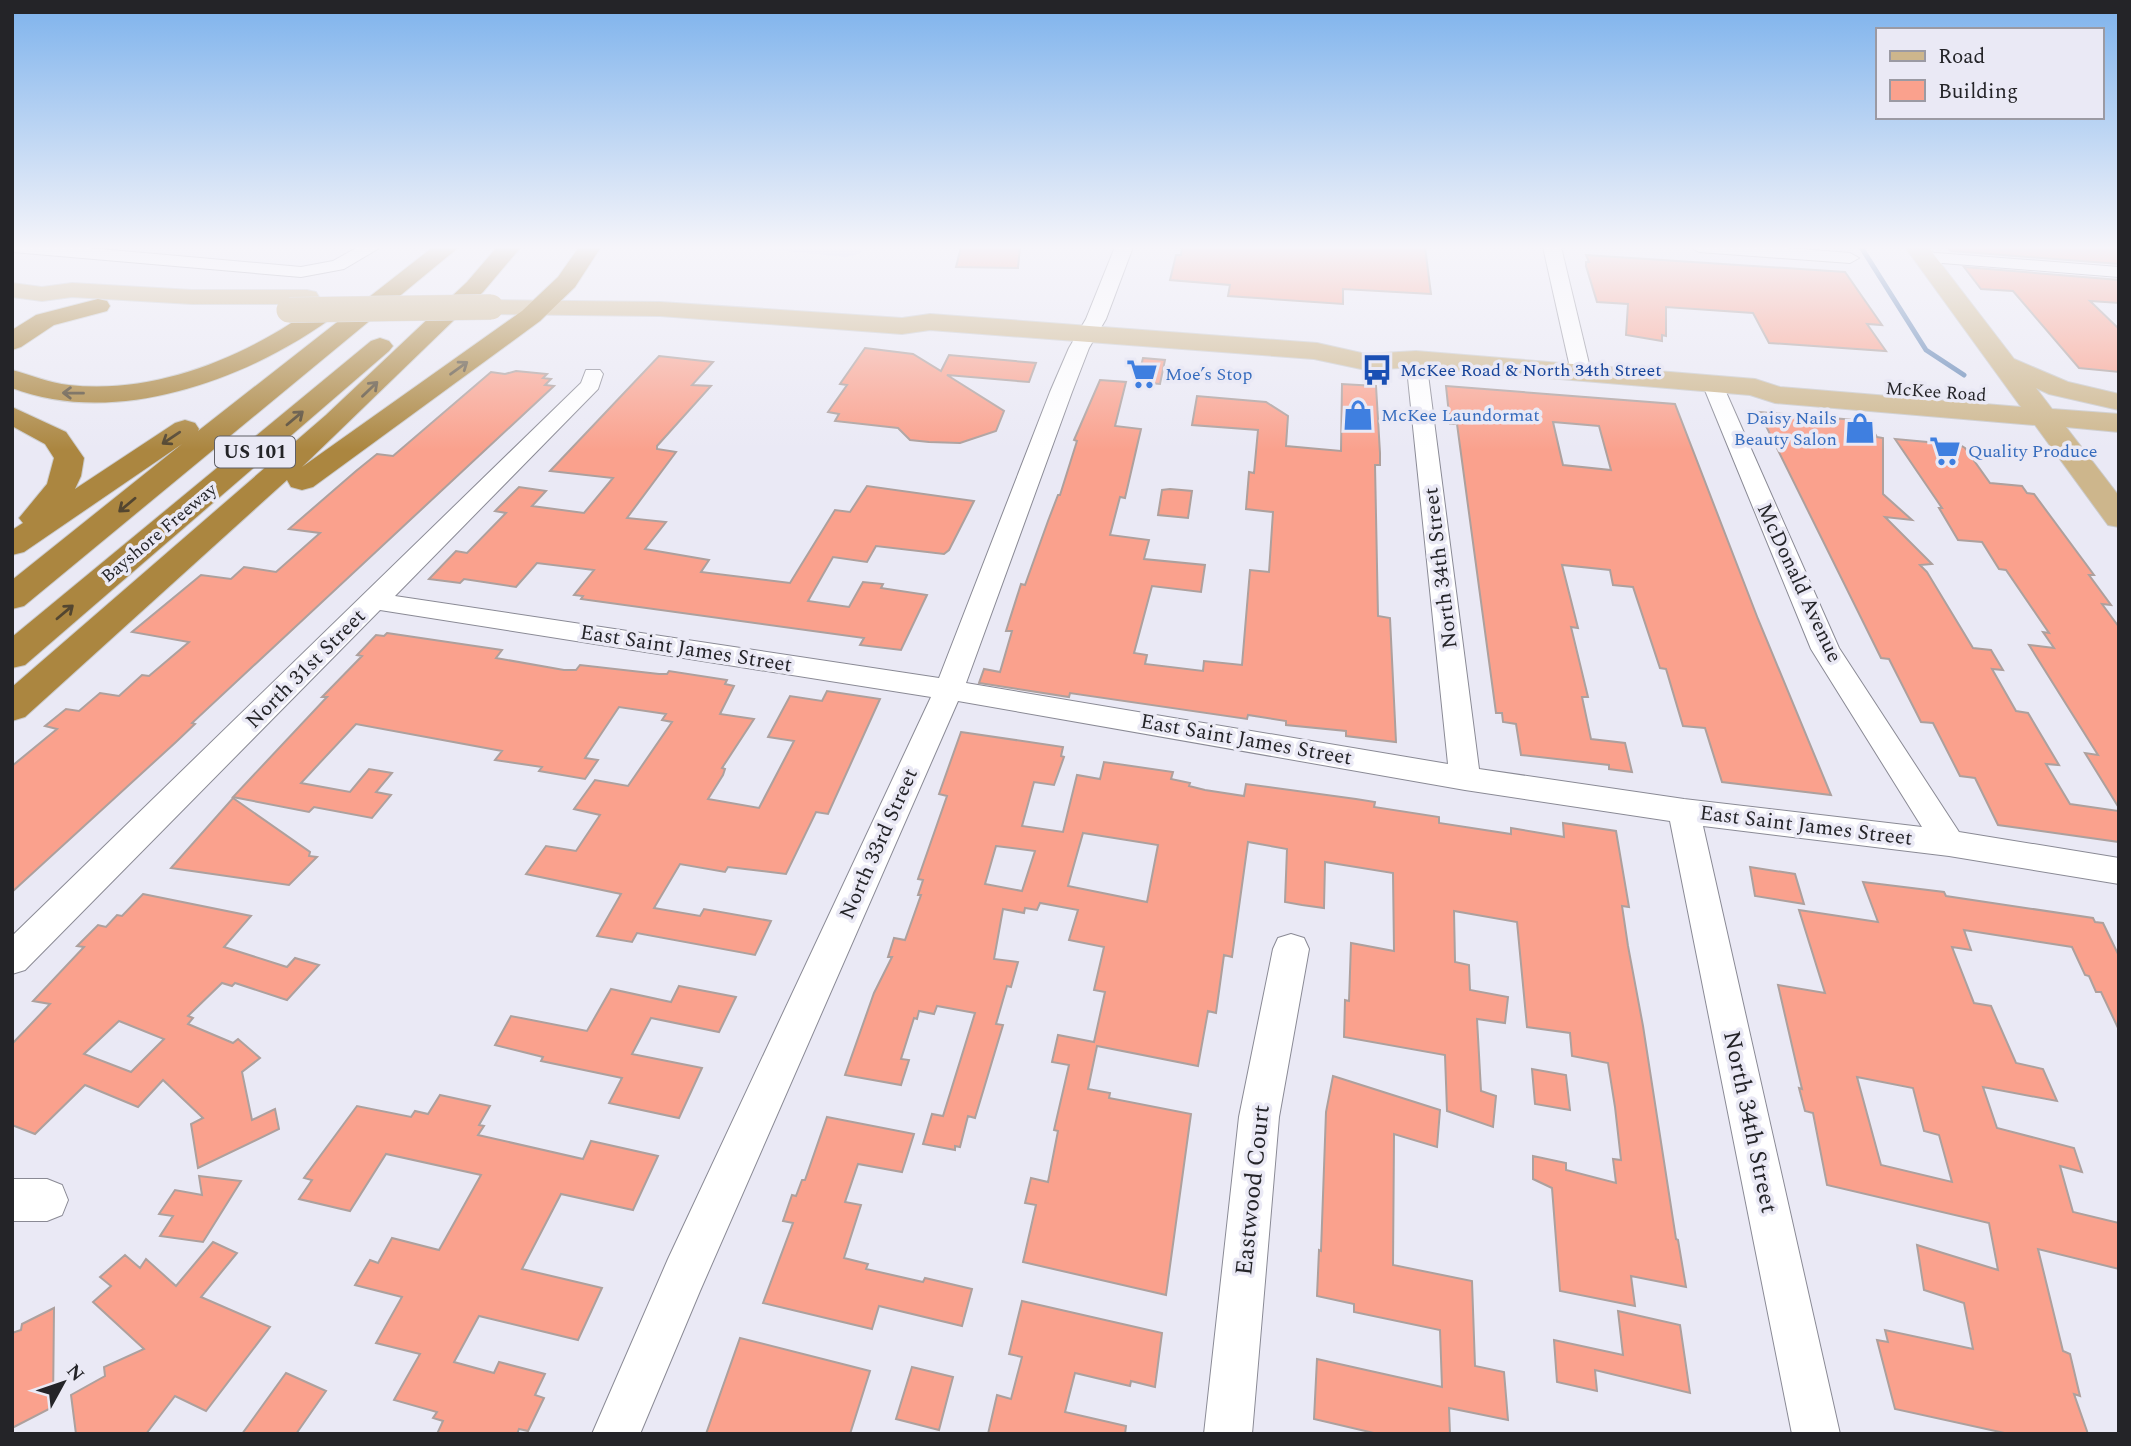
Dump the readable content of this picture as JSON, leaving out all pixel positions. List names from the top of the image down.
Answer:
{
  "streets": {
    "highway": ["US 101", "Bayshore Freeway"],
    "main road": ["McKee Road"],
    "street": [
      "North 34th Street",
      "McDonald Avenue",
      "East Saint James Street",
      "North 31st Street",
      "North 33rd Street",
      "Eastwood Court"
    ]
  },
  "crossings": [
    ["McKee Road", "North 34th Street"],
    ["McKee Road", "McDonald Avenue"],
    ["McKee Road", "North 33rd Street"],
    ["North 34th Street", "East Saint James Street"],
    ["McDonald Avenue", "East Saint James Street"],
    ["East Saint James Street", "North 31st Street"],
    ["East Saint James Street", "North 33rd Street"]
  ],
  "places": {
    "bus stop": ["McKee Road & North 34th Street"],
    "supermarket": ["Moe’s Stop", "Quality Produce"],
    "shop": ["McKee Laundormat", "Daisy Nails Beauty Salon"]
  },
  "legend": ["Road", "Building"],
  "north": "top right"
}
